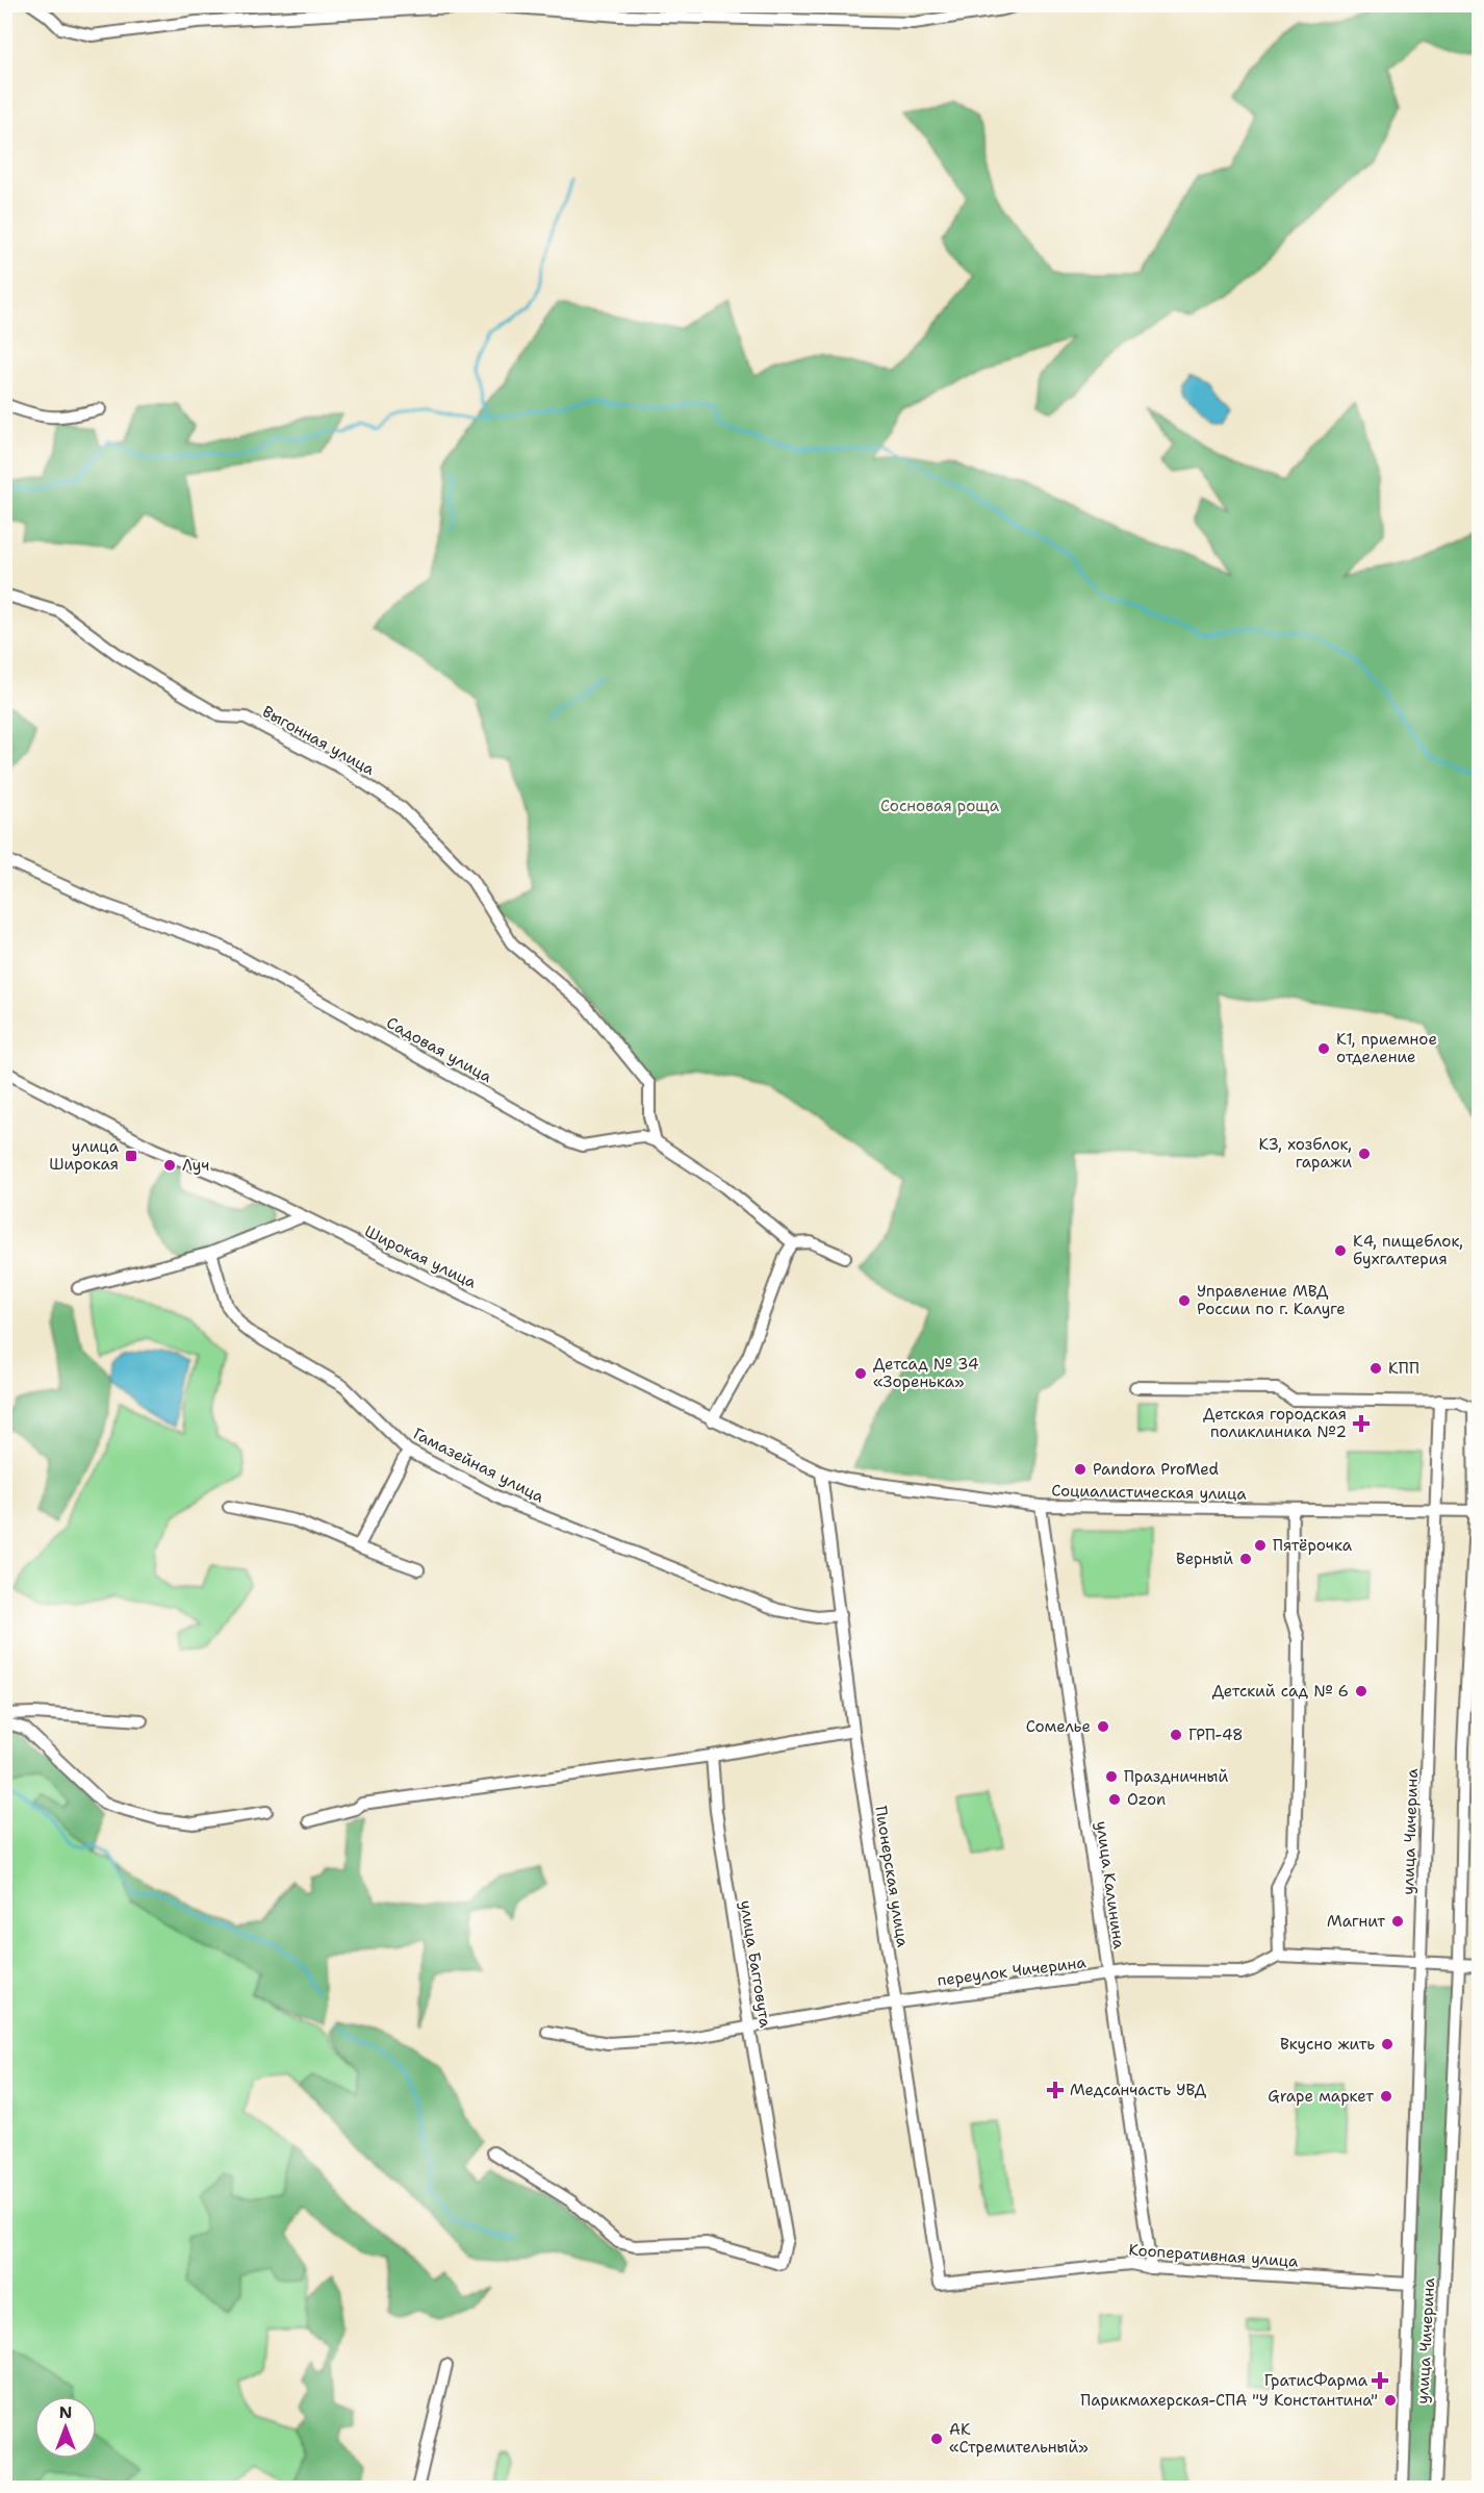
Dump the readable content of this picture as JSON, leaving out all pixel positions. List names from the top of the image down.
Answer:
{
  "streets": {
    "street": [
      "Выгонная улица",
      "Садовая улица",
      "Широкая улица",
      "Гамазейная улица",
      "Социалистическая улица",
      "улица Чичерина",
      "Пионерская улица",
      "улица Калинина",
      "улица Багговута",
      "переулок Чичерина",
      "Кооперативная улица"
    ]
  },
  "crossings": [
    ["Выгонная улица", "Садовая улица"],
    ["Широкая улица", "Социалистическая улица"],
    ["Широкая улица", "Пионерская улица"],
    ["Гамазейная улица", "Пионерская улица"],
    ["Социалистическая улица", "улица Чичерина"],
    ["Социалистическая улица", "Пионерская улица"],
    ["Социалистическая улица", "улица Калинина"],
    ["улица Чичерина", "переулок Чичерина"],
    ["улица Чичерина", "Кооперативная улица"],
    ["Пионерская улица", "переулок Чичерина"],
    ["Пионерская улица", "Кооперативная улица"],
    ["улица Калинина", "переулок Чичерина"],
    ["улица Калинина", "Кооперативная улица"],
    ["улица Багговута", "переулок Чичерина"]
  ],
  "parks": ["Сосновая роща"],
  "places": {
    "other": [
      "К1, приемное отделение",
      "К3, хозблок, гаражи",
      "Луч",
      "К4, пищеблок, бухгалтерия",
      "Управление МВД России по г. Калуге",
      "КПП",
      "Детсад № 34 «Зоренька»",
      "Pandora ProMed",
      "Пятёрочка",
      "Верный",
      "Детский сад № 6",
      "Сомелье",
      "ГРП-48",
      "Праздничный",
      "Ozon",
      "Магнит",
      "Вкусно жить",
      "Grape маркет",
      "Парикмахерская-СПА \"У Константина\"",
      "АК «Стремительный»"
    ],
    "transit": ["улица Широкая"],
    "health": ["Детская городская поликлиника №2", "Медсанчасть УВД", "ГратисФарма"]
  },
  "north": "top"
}
